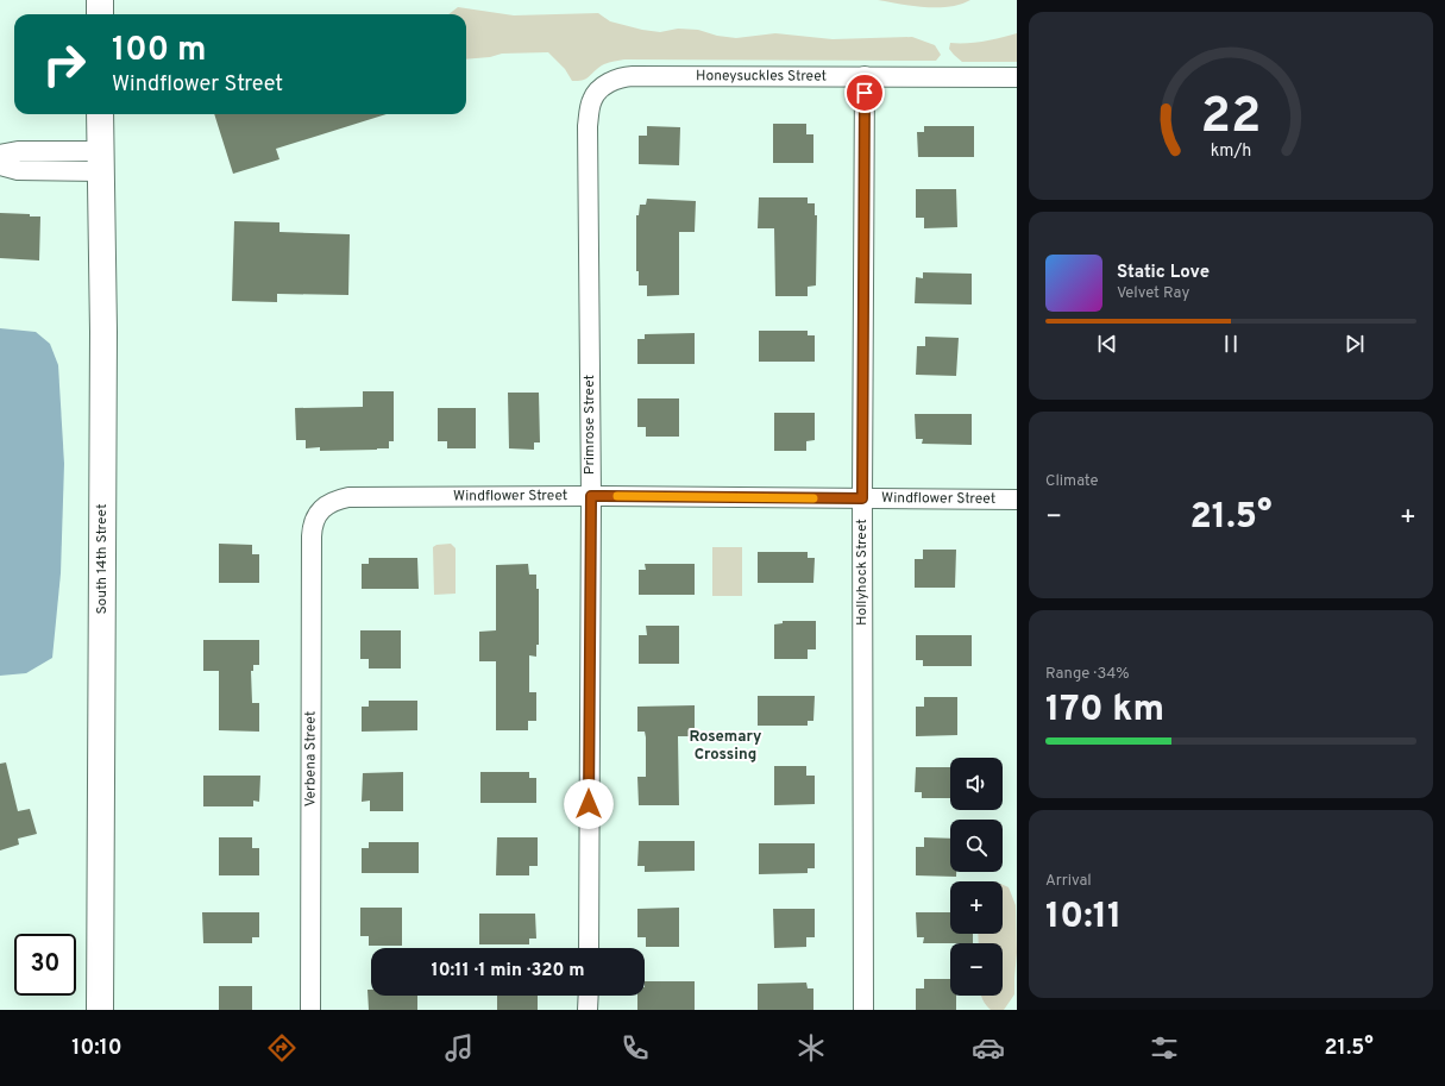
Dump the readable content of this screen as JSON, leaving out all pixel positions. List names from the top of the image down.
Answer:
{
  "streets": {
    "main road": ["South 14th Street"],
    "street": [
      "Honeysuckles Street",
      "Primrose Street",
      "Windflower Street",
      "Hollyhock Street",
      "Verbena Street"
    ]
  },
  "crossings": [
    ["Honeysuckles Street", "Primrose Street"],
    ["Honeysuckles Street", "Hollyhock Street"],
    ["Primrose Street", "Windflower Street"],
    ["Windflower Street", "Hollyhock Street"],
    ["Windflower Street", "Verbena Street"]
  ],
  "districts": ["Rosemary Crossing"],
  "page": {
    "turn": ["100 m", "Windflower Street"],
    "song": ["Static Love", "Velvet Ray"],
    "tile": [
      "Climate",
      ["Range · 34%", "170 km"],
      ["Arrival", "10:11"]
    ],
    "heat": ["−", "21.5°", "+"],
    "map_buttons": ["+", "−"],
    "limit": "30",
    "trip": "10:11 · 1 min · 320 m",
    "tabs": ["10:10", "21.5°"],
    "gauge": ["22", "km/h"]
  }
}
